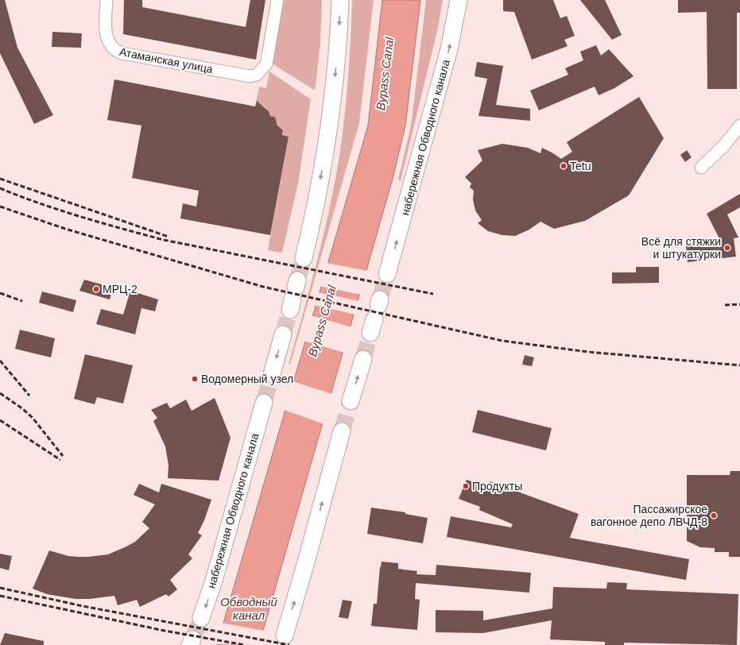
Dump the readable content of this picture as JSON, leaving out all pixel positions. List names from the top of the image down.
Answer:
{
  "streets": {
    "main road": ["набережная Обводного канала"],
    "street": ["Атаманская улица"]
  },
  "water": ["Bypass Canal", "Обводный канал"],
  "places": [
    "Tetu",
    "Всё для стяжки и штукатурки",
    "МРЦ-2",
    "Водомерный узел",
    "Продукты",
    "Пассажирское вагонное депо ЛВЧД-8"
  ]
}
